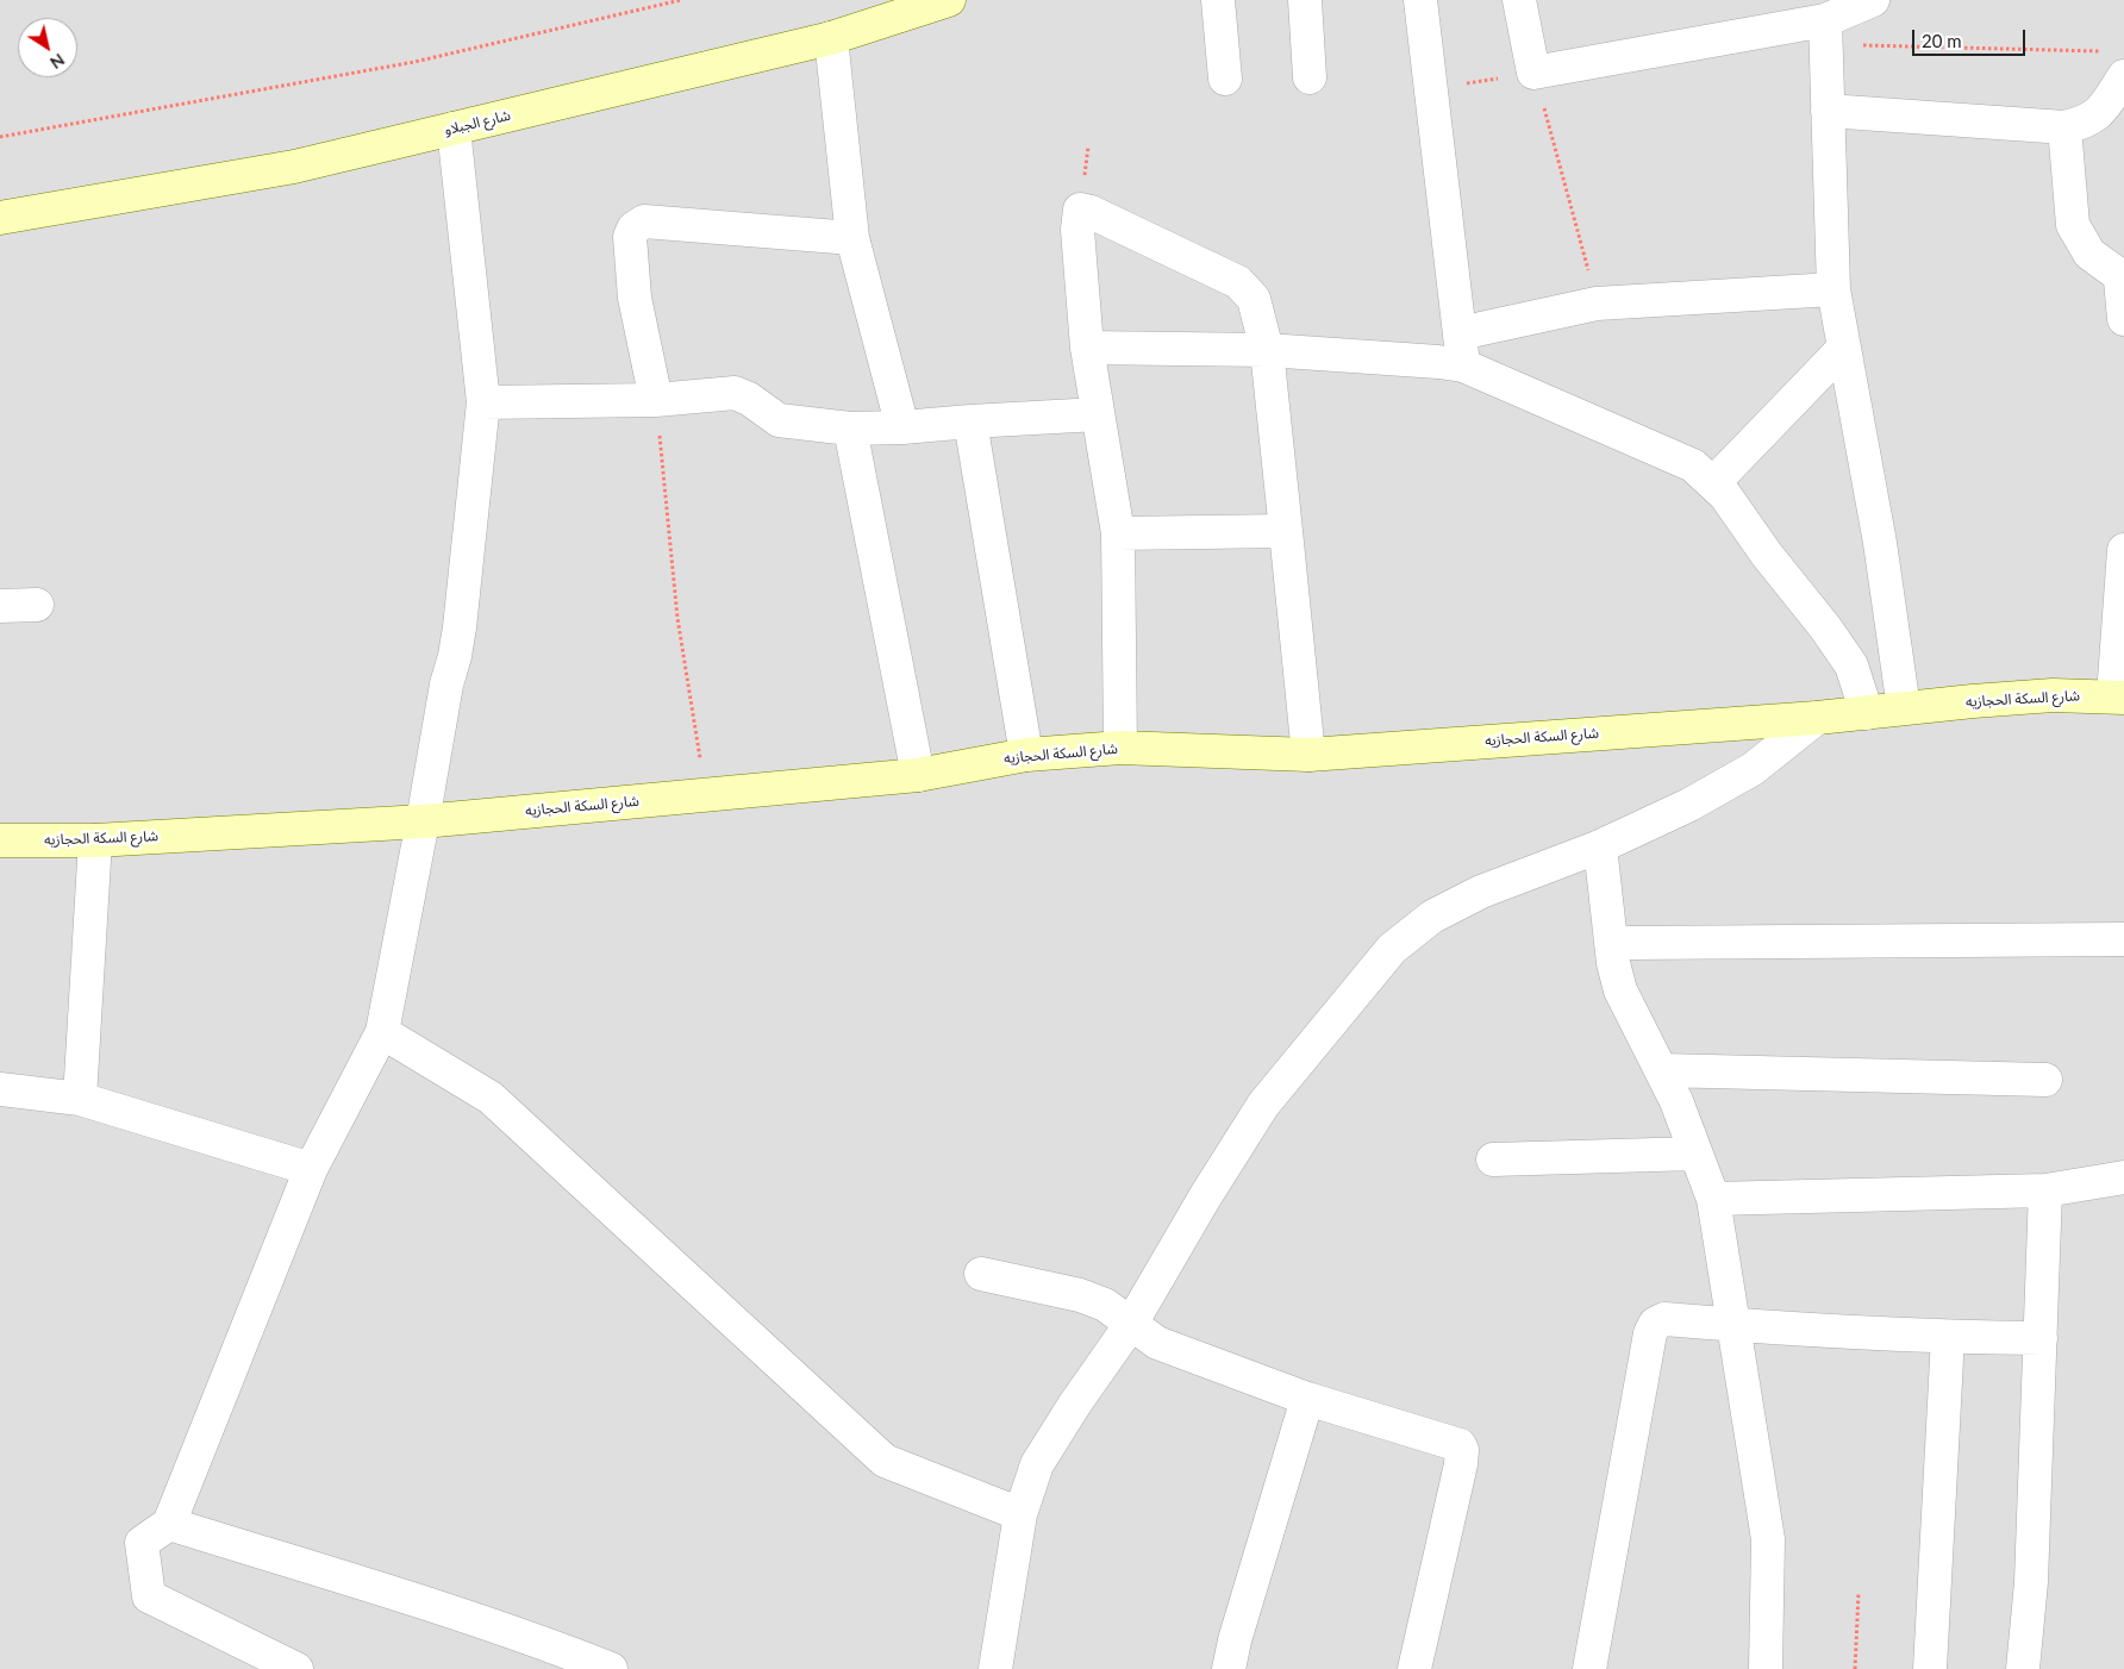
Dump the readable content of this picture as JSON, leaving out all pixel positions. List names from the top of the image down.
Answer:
{
  "streets": {
    "street": ["شارع الجبلاو", "شارع السكة الحجازيه"]
  },
  "scale_bar": "20 m",
  "north": "bottom right"
}
